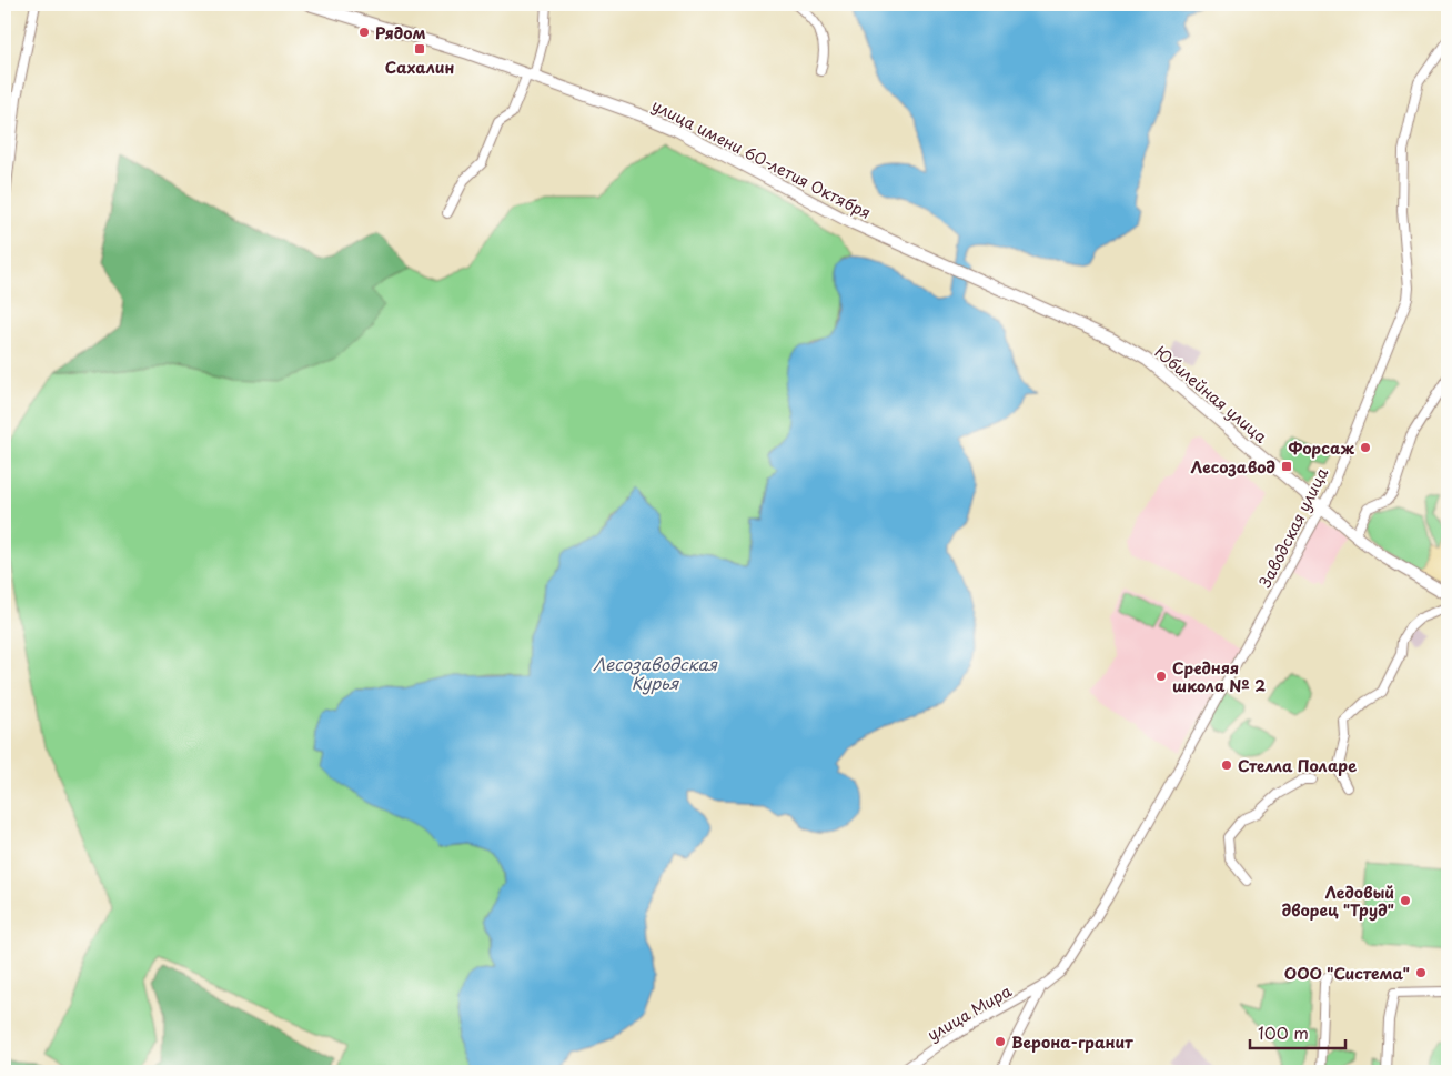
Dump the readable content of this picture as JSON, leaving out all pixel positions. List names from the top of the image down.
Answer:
{
  "streets": {
    "main road": ["улица имени 60-летия Октября", "Юбилейная улица"],
    "street": ["Заводская улица", "улица Мира"]
  },
  "crossings": [
    ["улица имени 60-летия Октября", "Юбилейная улица"],
    ["Юбилейная улица", "Заводская улица"],
    ["Заводская улица", "улица Мира"]
  ],
  "water": ["Лесозаводская Курья"],
  "places": {
    "other": [
      "Рядом",
      "Форсаж",
      "Средняя школа № 2",
      "Стелла Поларе",
      "Ледовый дворец \"Труд\"",
      "ООО \"Система\"",
      "Верона-гранит"
    ],
    "transit": ["Сахалин", "Лесозавод"]
  },
  "scale_bar": "100 m"
}
